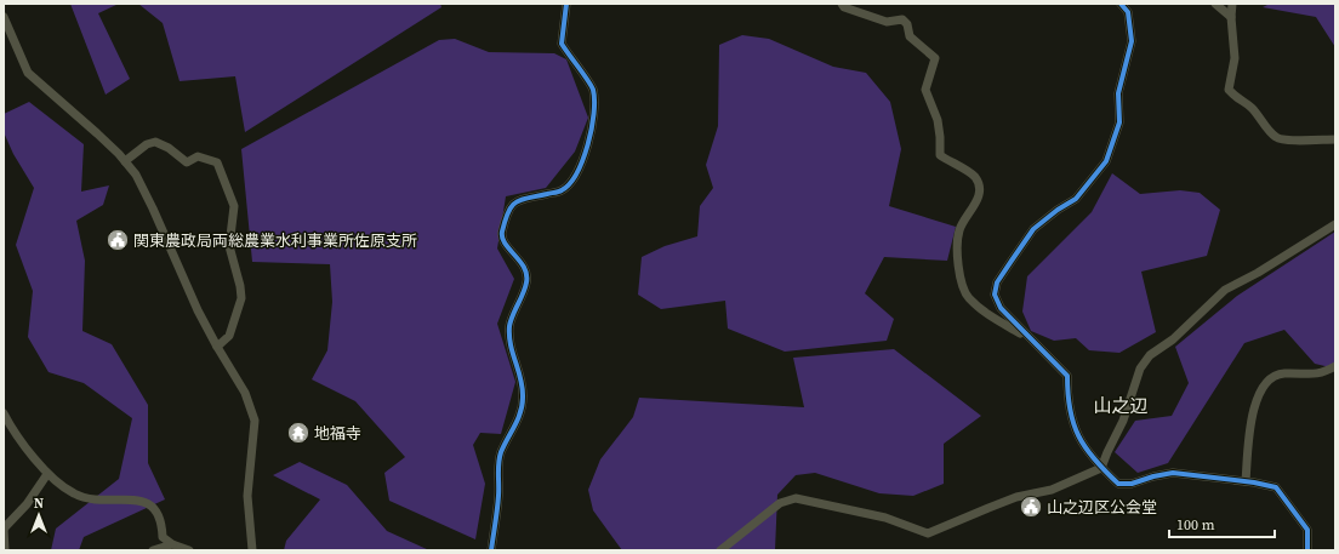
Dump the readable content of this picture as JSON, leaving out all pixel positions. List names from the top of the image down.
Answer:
{
  "districts": ["山之辺"],
  "places": {
    "public building": ["関東農政局両総農業水利事業所佐原支所", "山之辺区公会堂"],
    "temple": ["地福寺"]
  },
  "scale_bar": "100 m",
  "north": "top"
}
